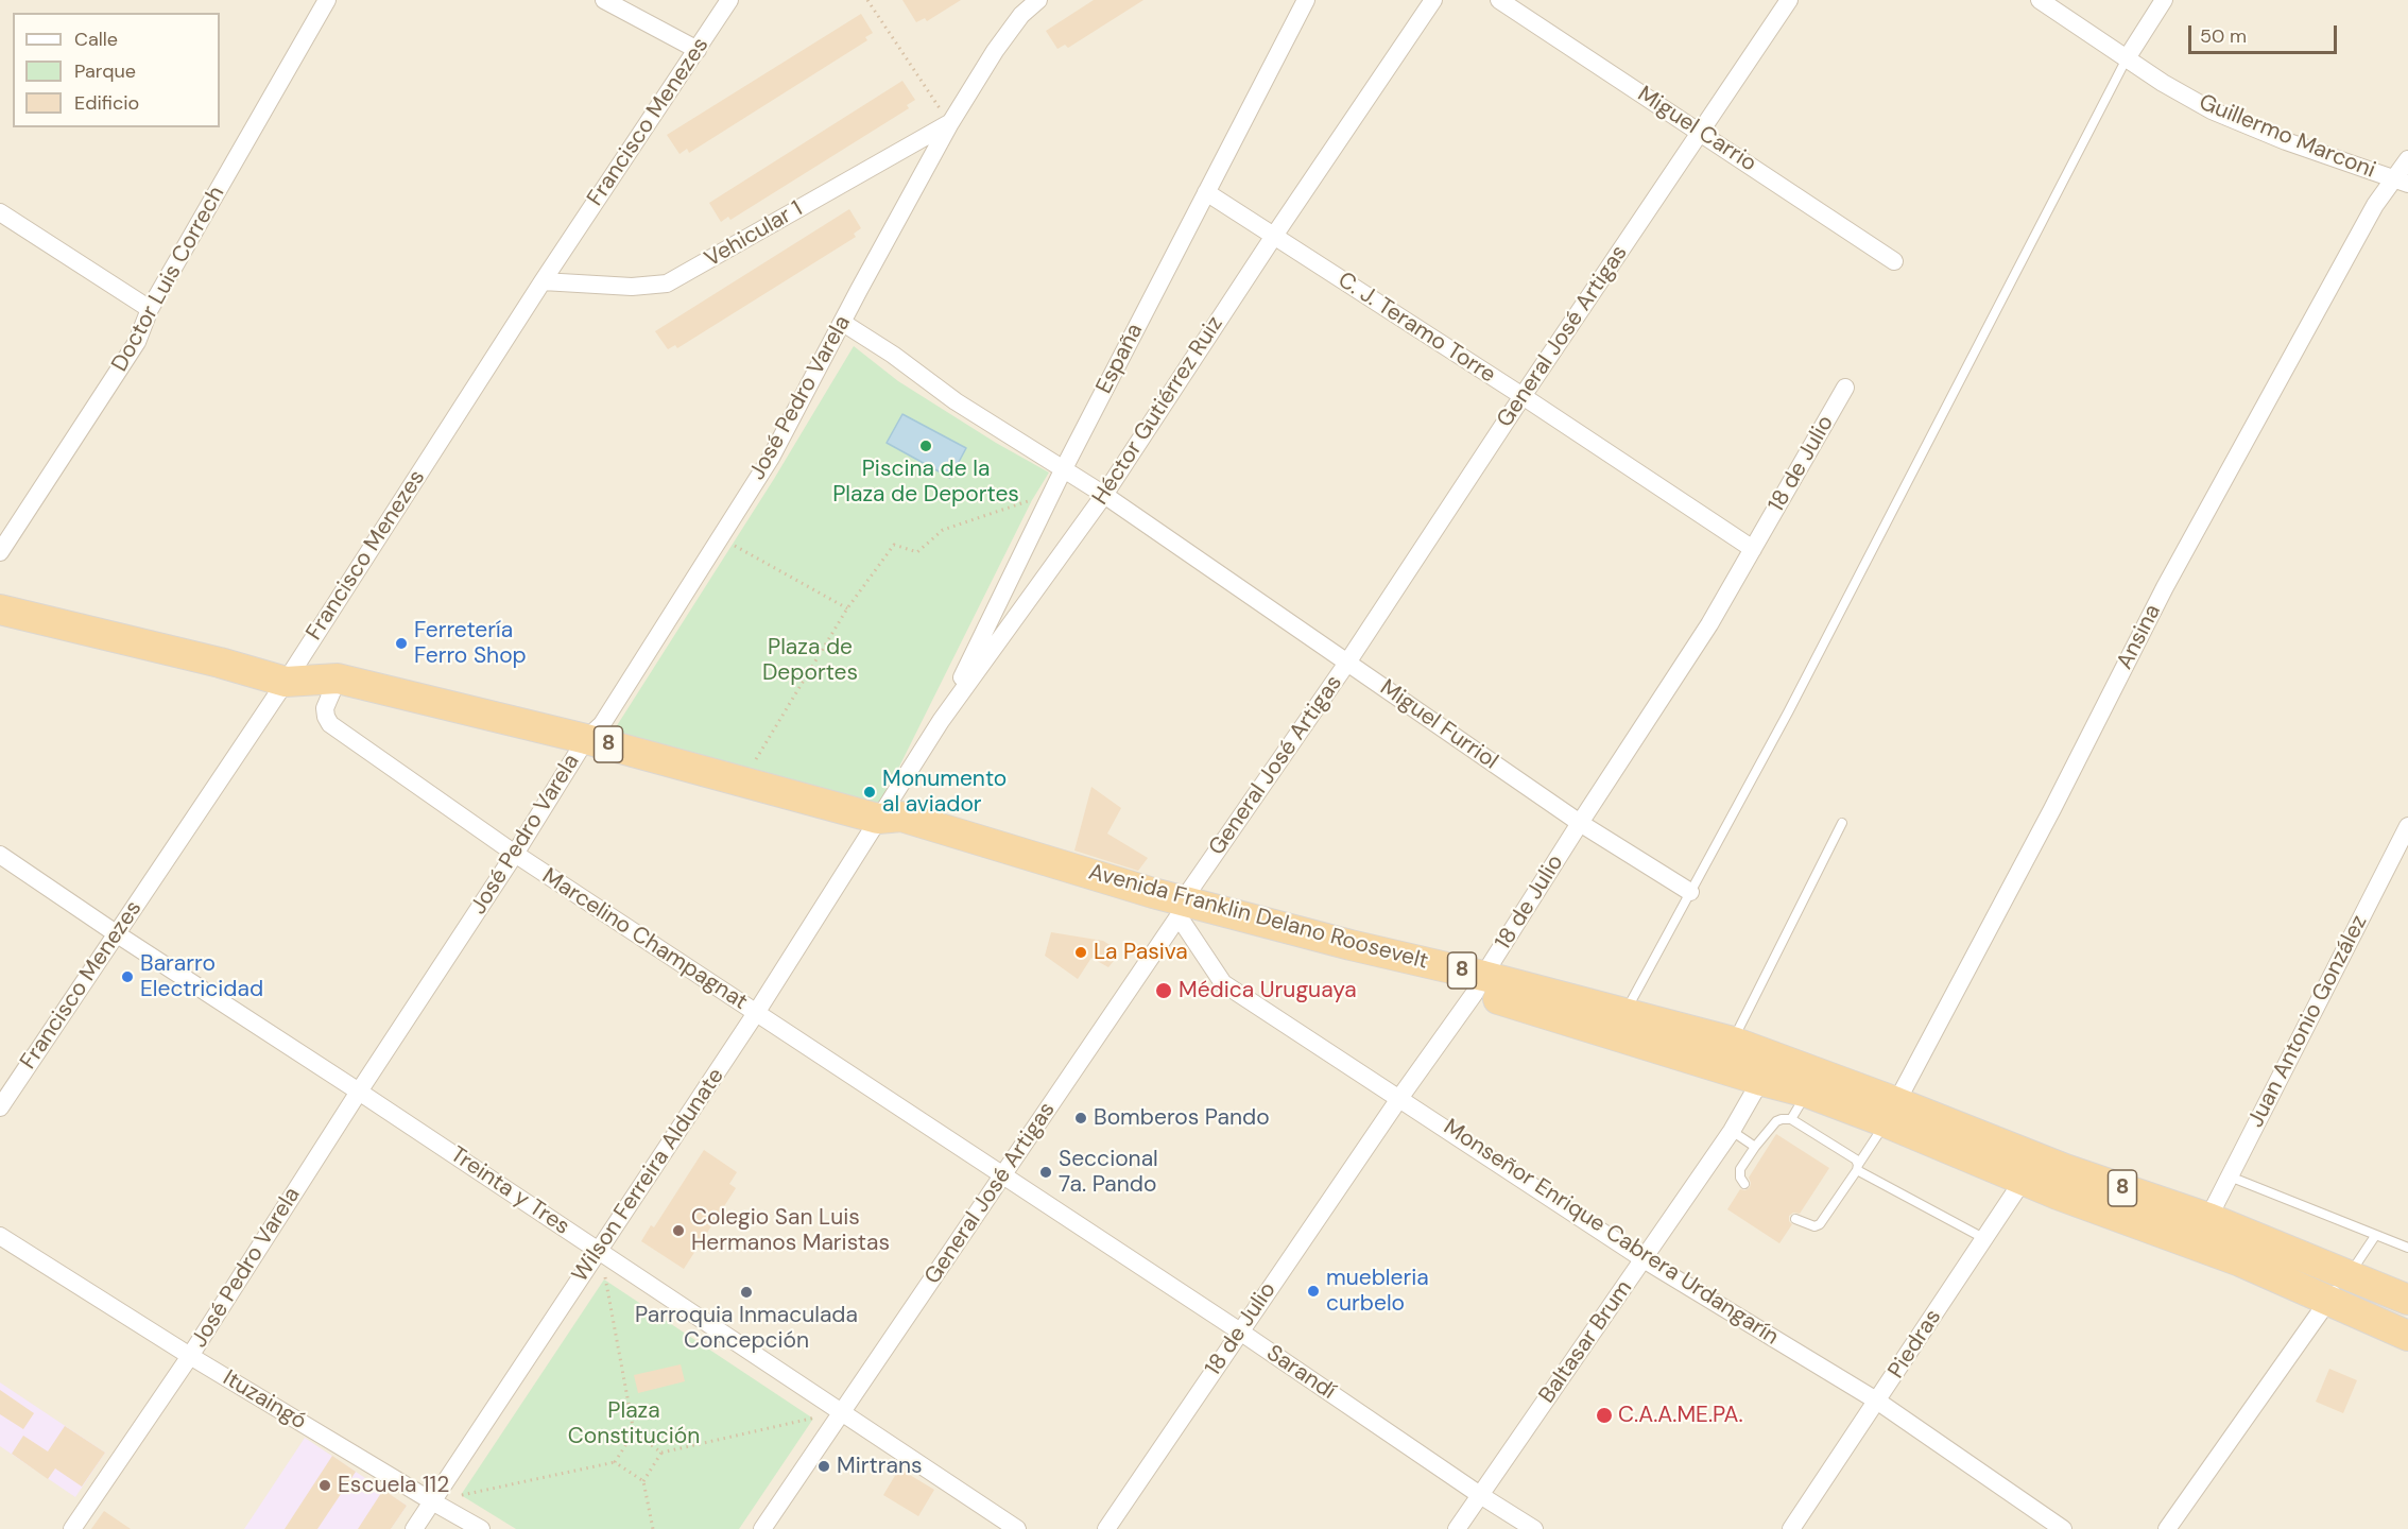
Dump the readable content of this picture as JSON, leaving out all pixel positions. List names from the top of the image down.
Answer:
{
  "streets": {
    "highway": ["8", "Avenida Franklin Delano Roosevelt"],
    "street": [
      "Francisco Menezes",
      "Miguel Carrio",
      "Guillermo Marconi",
      "Vehicular 1",
      "Doctor Luis Correch",
      "C. J. Teramo Torre",
      "General José Artigas",
      "España",
      "José Pedro Varela",
      "Héctor Gutiérrez Ruiz",
      "18 de Julio",
      "Ansina",
      "Miguel Furriol",
      "Marcelino Champagnat",
      "Juan Antonio González",
      "Wilson Ferreira Aldunate",
      "Treinta y Tres",
      "Monseñor Enrique Cabrera Urdangarín",
      "Baltasar Brum",
      "Piedras",
      "Sarandí",
      "Ituzaingó"
    ]
  },
  "crossings": [
    ["Francisco Menezes", "Vehicular 1"],
    ["Francisco Menezes", "Avenida Franklin Delano Roosevelt"],
    ["Francisco Menezes", "Treinta y Tres"],
    ["Miguel Carrio", "General José Artigas"],
    ["Guillermo Marconi", "Ansina"],
    ["Vehicular 1", "José Pedro Varela"],
    ["C. J. Teramo Torre", "General José Artigas"],
    ["C. J. Teramo Torre", "España"],
    ["C. J. Teramo Torre", "Héctor Gutiérrez Ruiz"],
    ["C. J. Teramo Torre", "18 de Julio"],
    ["General José Artigas", "Miguel Furriol"],
    ["General José Artigas", "Avenida Franklin Delano Roosevelt"],
    ["General José Artigas", "Marcelino Champagnat"],
    ["General José Artigas", "Treinta y Tres"],
    ["General José Artigas", "Monseñor Enrique Cabrera Urdangarín"],
    ["General José Artigas", "Sarandí"],
    ["España", "Héctor Gutiérrez Ruiz"],
    ["España", "Miguel Furriol"],
    ["José Pedro Varela", "Miguel Furriol"],
    ["José Pedro Varela", "Avenida Franklin Delano Roosevelt"],
    ["José Pedro Varela", "Marcelino Champagnat"],
    ["José Pedro Varela", "Treinta y Tres"],
    ["José Pedro Varela", "Ituzaingó"],
    ["Héctor Gutiérrez Ruiz", "Miguel Furriol"],
    ["Héctor Gutiérrez Ruiz", "Avenida Franklin Delano Roosevelt"],
    ["Héctor Gutiérrez Ruiz", "Wilson Ferreira Aldunate"],
    ["18 de Julio", "Miguel Furriol"],
    ["18 de Julio", "Avenida Franklin Delano Roosevelt"],
    ["18 de Julio", "Monseñor Enrique Cabrera Urdangarín"],
    ["18 de Julio", "Sarandí"],
    ["Ansina", "Avenida Franklin Delano Roosevelt"],
    ["8", "Avenida Franklin Delano Roosevelt"],
    ["8", "Juan Antonio González"],
    ["8", "Piedras"],
    ["Avenida Franklin Delano Roosevelt", "Marcelino Champagnat"],
    ["Avenida Franklin Delano Roosevelt", "Wilson Ferreira Aldunate"],
    ["Avenida Franklin Delano Roosevelt", "Monseñor Enrique Cabrera Urdangarín"],
    ["Avenida Franklin Delano Roosevelt", "Baltasar Brum"],
    ["Avenida Franklin Delano Roosevelt", "Piedras"],
    ["Marcelino Champagnat", "Wilson Ferreira Aldunate"],
    ["Marcelino Champagnat", "Sarandí"],
    ["Wilson Ferreira Aldunate", "Treinta y Tres"],
    ["Wilson Ferreira Aldunate", "Ituzaingó"],
    ["Monseñor Enrique Cabrera Urdangarín", "Baltasar Brum"],
    ["Monseñor Enrique Cabrera Urdangarín", "Piedras"],
    ["Baltasar Brum", "Sarandí"]
  ],
  "parks": ["Plaza de Deportes", "Plaza Constitución"],
  "places": [
    "Piscina de la Plaza de Deportes",
    "Ferretería Ferro Shop",
    "Monumento al aviador",
    "La Pasiva",
    "Bararro Electricidad",
    "Médica Uruguaya",
    "Bomberos Pando",
    "Seccional 7a. Pando",
    "Colegio San Luis Hermanos Maristas",
    "muebleria curbelo",
    "Parroquia Inmaculada Concepción",
    "C.A.A.ME.PA.",
    "Mirtrans",
    "Escuela 112"
  ],
  "legend": ["Calle", "Parque", "Edificio"],
  "scale_bar": "50 m"
}
